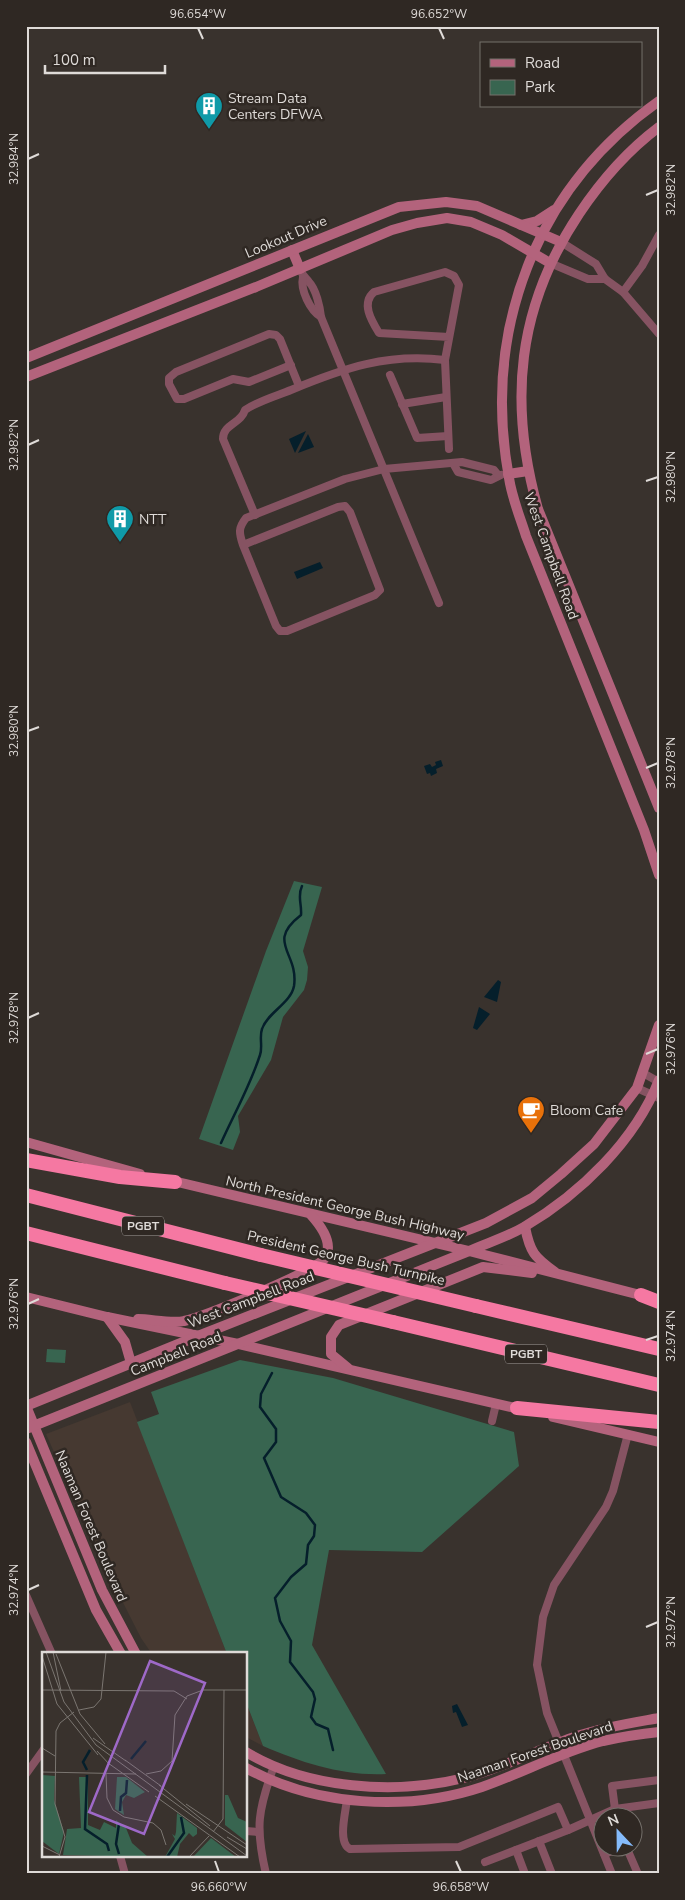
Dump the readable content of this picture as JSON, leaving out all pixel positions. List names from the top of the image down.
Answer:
{
  "streets": {
    "highway": ["PGBT", "President George Bush Turnpike"],
    "main road": [
      "Lookout Drive",
      "West Campbell Road",
      "North President George Bush Highway",
      "Campbell Road",
      "Naaman Forest Boulevard"
    ]
  },
  "crossings": [
    ["Lookout Drive", "West Campbell Road"],
    ["West Campbell Road", "North President George Bush Highway"],
    ["West Campbell Road", "Naaman Forest Boulevard"],
    ["Campbell Road", "Naaman Forest Boulevard"]
  ],
  "places": {
    "building": ["Stream Data Centers DFWA", "NTT"],
    "cafe": ["Bloom Cafe"]
  },
  "legend": ["Road", "Park"],
  "scale_bar": "100 m",
  "north": "top",
  "coordinates": [
    "96.654°W",
    "96.652°W",
    "32.984°N",
    "32.982°N",
    "32.980°N",
    "32.978°N",
    "32.976°N",
    "32.974°N",
    "32.972°N",
    "96.660°W",
    "96.658°W"
  ]
}
